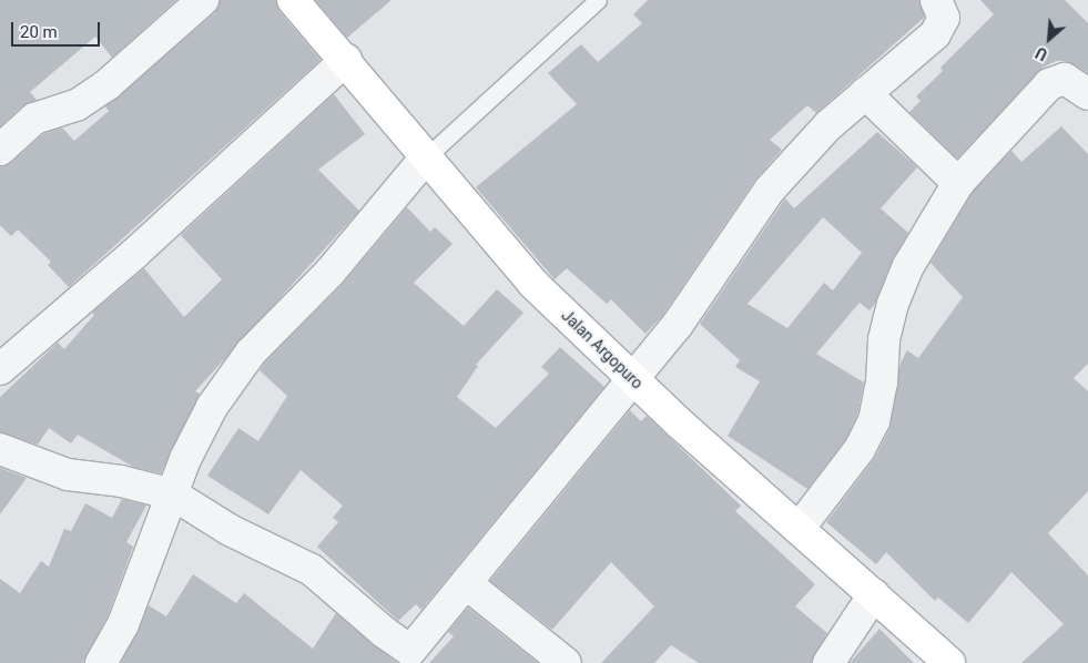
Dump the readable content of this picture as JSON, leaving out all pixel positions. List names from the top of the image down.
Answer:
{
  "streets": {
    "street": ["Jalan Argopuro"]
  },
  "scale_bar": "20 m",
  "north": "bottom left"
}
